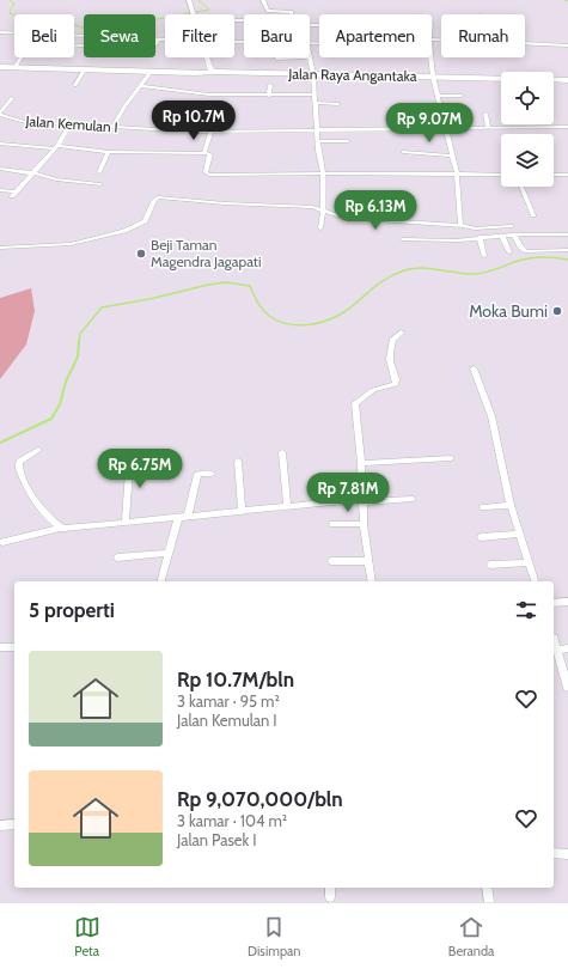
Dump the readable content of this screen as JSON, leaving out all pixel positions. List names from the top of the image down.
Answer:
{
  "streets": {
    "main road": ["Jalan Raya Angantaka"],
    "street": ["Jalan Kemulan I"]
  },
  "places": ["Beji Taman Magendra Jagapati", "Moka Bumi"],
  "page": {
    "chip": [
      "Beli",
      "Sewa",
      "Filter",
      "Baru",
      "Apartemen",
      "Rumah"
    ],
    "price": [
      "Rp 10.7M",
      "Rp 9.07M",
      "Rp 6.13M",
      "Rp 6.75M",
      "Rp 7.81M"
    ],
    "heading": "5 properti",
    "list": [
      {
        "name": "Rp 10.7M/bln",
        "note": "3 kamar · 95 m² · Jalan Kemulan I"
      },
      {
        "name": "Rp 9,070,000/bln",
        "note": "3 kamar · 104 m² · Jalan Pasek I"
      }
    ],
    "tabs": ["Peta", "Disimpan", "Beranda"]
  }
}
